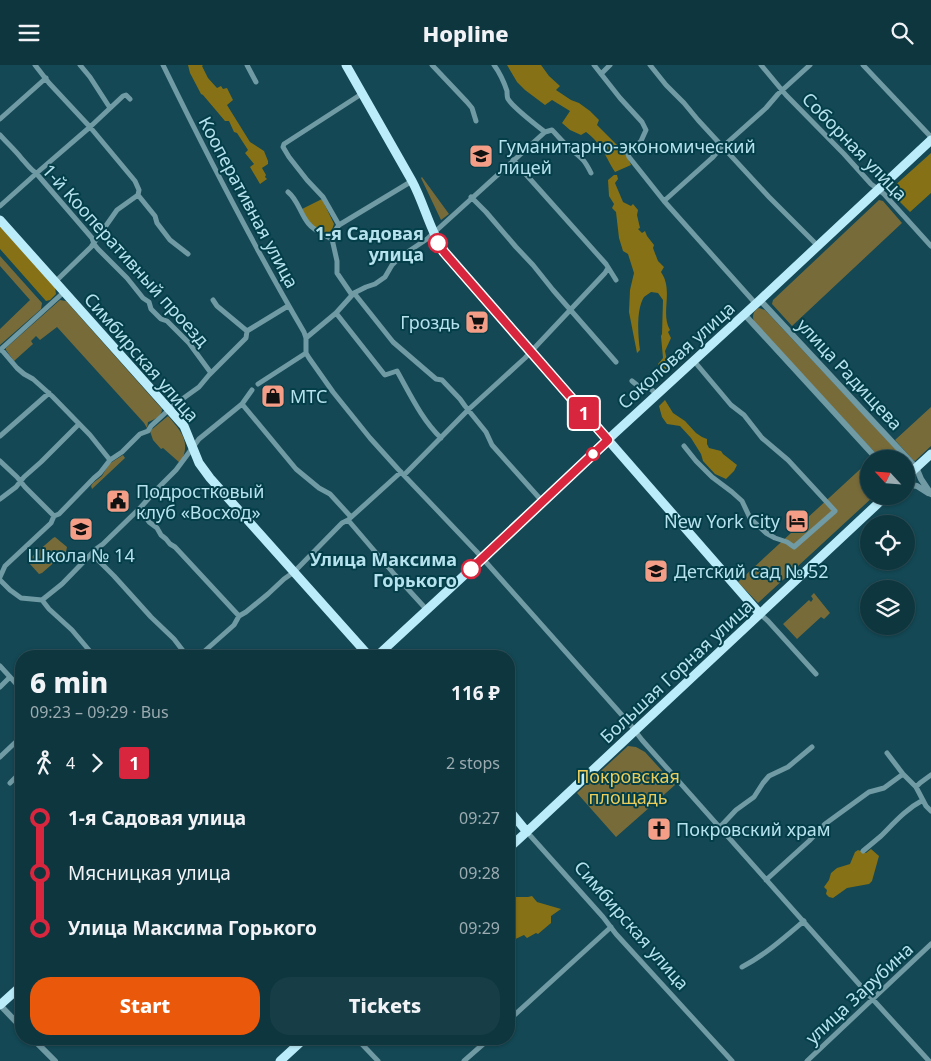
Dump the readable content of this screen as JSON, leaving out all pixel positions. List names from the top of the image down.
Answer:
{
  "streets": {
    "main road": ["Соколовая улица", "Симбирская улица", "Большая Горная улица"],
    "street": [
      "Соборная улица",
      "Кооперативная улица",
      "1-й Кооперативный проезд",
      "улица Радищева",
      "улица Зарубина"
    ]
  },
  "crossings": [
    ["Соборная улица", "Соколовая улица"],
    ["Соколовая улица", "улица Радищева"],
    ["Симбирская улица", "Большая Горная улица"]
  ],
  "parks": ["Покровская площадь"],
  "places": {
    "school or university": ["Гуманитарно-экономический лицей", "Школа № 14", "Детский сад № 52"],
    "other": ["1-я Садовая улица", "Улица Максима Горького"],
    "supermarket": ["Гроздь"],
    "shop": ["МТС"],
    "public building": ["Подростковый клуб «Восход»"],
    "hotel": ["New York City"],
    "church": ["Покровский храм"]
  },
  "lines": ["bus line 1"],
  "north": "top left",
  "page": {
    "header": "Hopline",
    "on_map": "1",
    "heading": ["6 min", "09:23 – 09:29 · Bus", "116 ₽"],
    "legs": ["4", "1", "2 stops"],
    "list": [
      {
        "name": "1-я Садовая улица",
        "value": "09:27"
      },
      {
        "name": "Мясницкая улица",
        "value": "09:28"
      },
      {
        "name": "Улица Максима Горького",
        "value": "09:29"
      }
    ],
    "buttons": ["Start", "Tickets"]
  }
}
